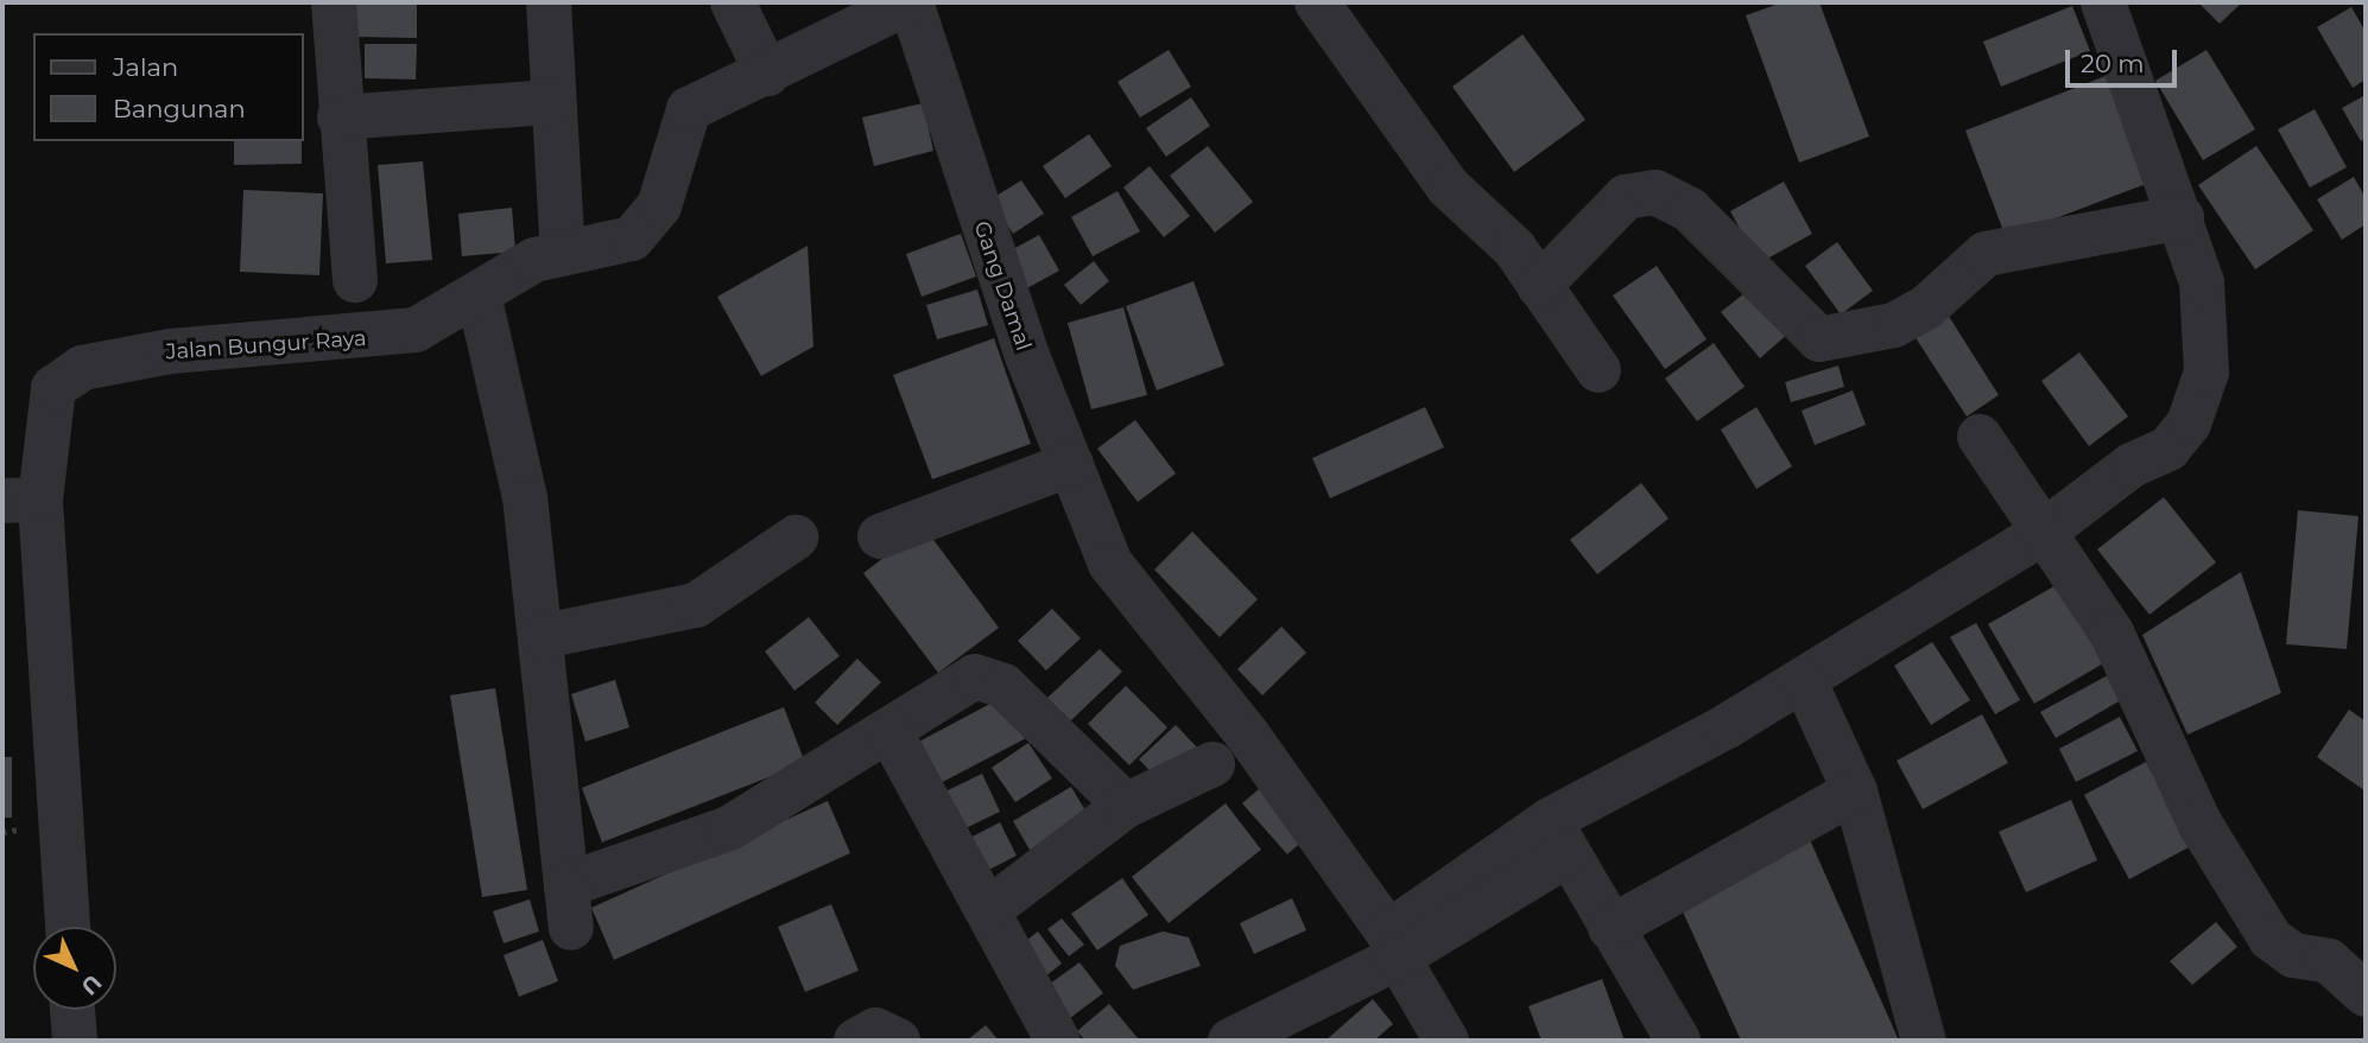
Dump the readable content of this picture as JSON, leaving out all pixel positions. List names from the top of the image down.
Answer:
{
  "streets": {
    "street": ["Gang Damal", "Jalan Bungur Raya"]
  },
  "crossings": [
    ["Gang Damal", "Jalan Bungur Raya"]
  ],
  "legend": ["Jalan", "Bangunan"],
  "scale_bar": "20 m",
  "north": "bottom right"
}
